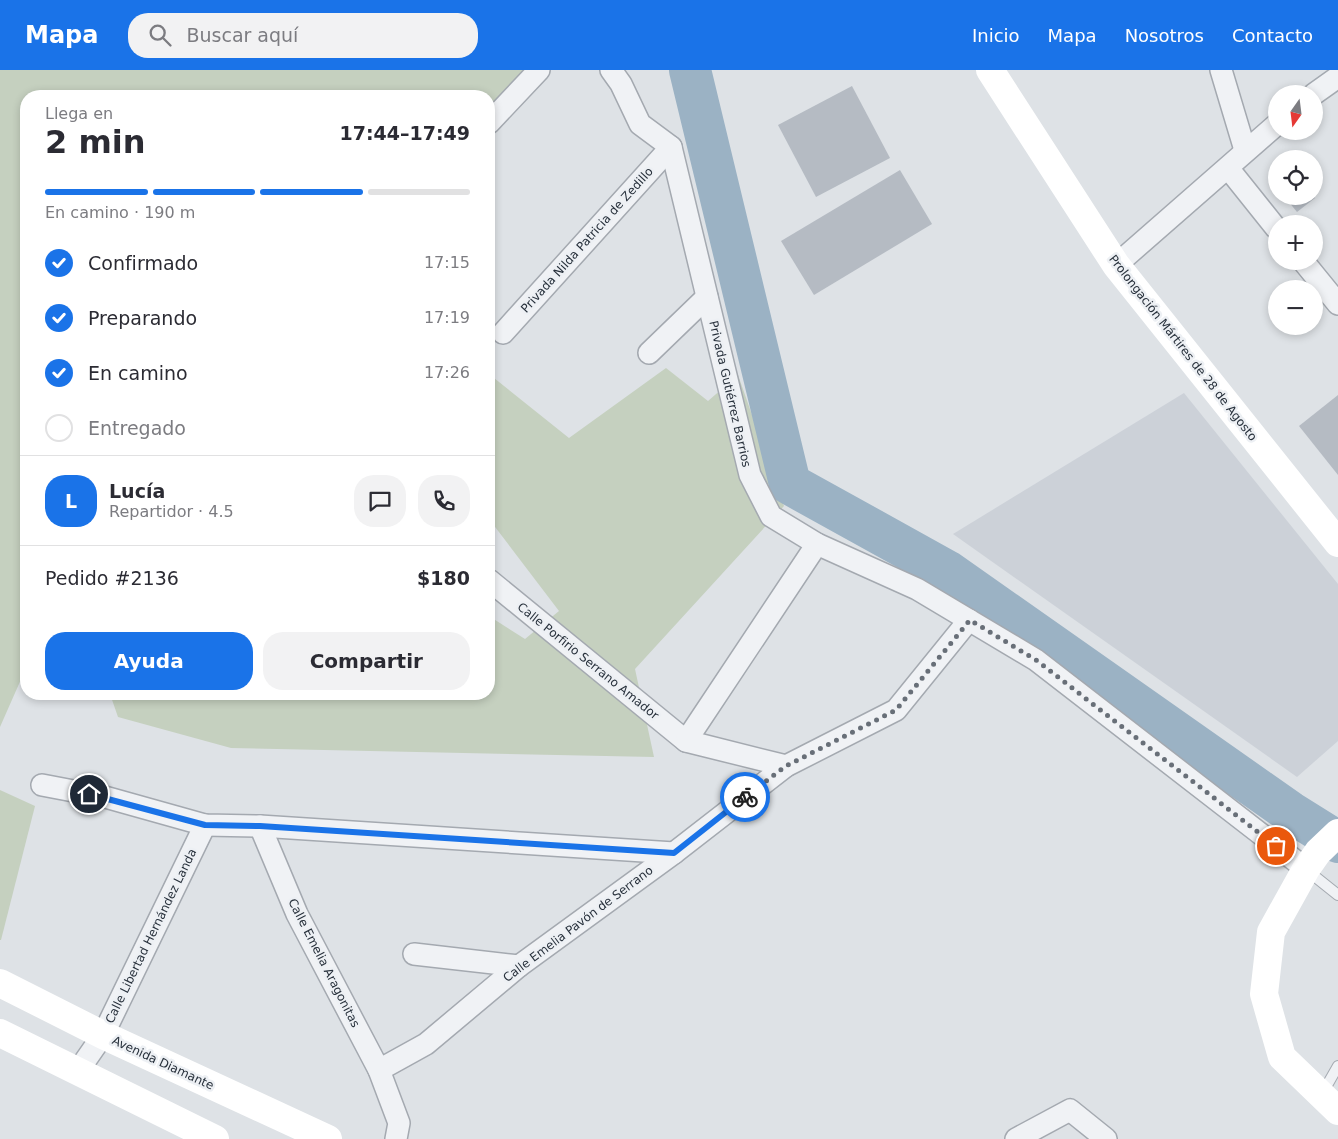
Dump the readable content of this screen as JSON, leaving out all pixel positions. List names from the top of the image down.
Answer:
{
  "streets": {
    "main road": ["Prolongación Mártires de 28 de Agosto", "Avenida Diamante"],
    "street": [
      "Privada Nilda Patricia de Zedillo",
      "Privada Gutiérrez Barrios",
      "Calle Porfirio Serrano Amador",
      "Calle Emelia Pavón de Serrano",
      "Calle Libertad Hernández Landa",
      "Calle Emelia Aragonitas"
    ]
  },
  "crossings": [
    ["Privada Nilda Patricia de Zedillo", "Privada Gutiérrez Barrios"],
    ["Privada Gutiérrez Barrios", "Calle Emelia Pavón de Serrano"],
    ["Calle Porfirio Serrano Amador", "Calle Emelia Pavón de Serrano"],
    ["Calle Emelia Pavón de Serrano", "Calle Emelia Aragonitas"],
    ["Calle Libertad Hernández Landa", "Avenida Diamante"]
  ],
  "north": "bottom",
  "page": {
    "header": "Mapa",
    "search": "Buscar aquí",
    "nav": [
      "Inicio",
      "Mapa",
      "Nosotros",
      "Contacto"
    ],
    "map_buttons": ["+", "−"],
    "heading": ["2 min", "Llega en", "17:44–17:49"],
    "panel": [
      "Lucía",
      "Repartidor · 4.5",
      "Pedido #2136",
      "$180"
    ],
    "bar": "En camino · 190 m",
    "list": [
      ["Confirmado", "17:15"],
      ["Preparando", "17:19"],
      ["En camino", "17:26"],
      "Entregado"
    ],
    "round": "L",
    "buttons": ["Ayuda", "Compartir"]
  }
}
